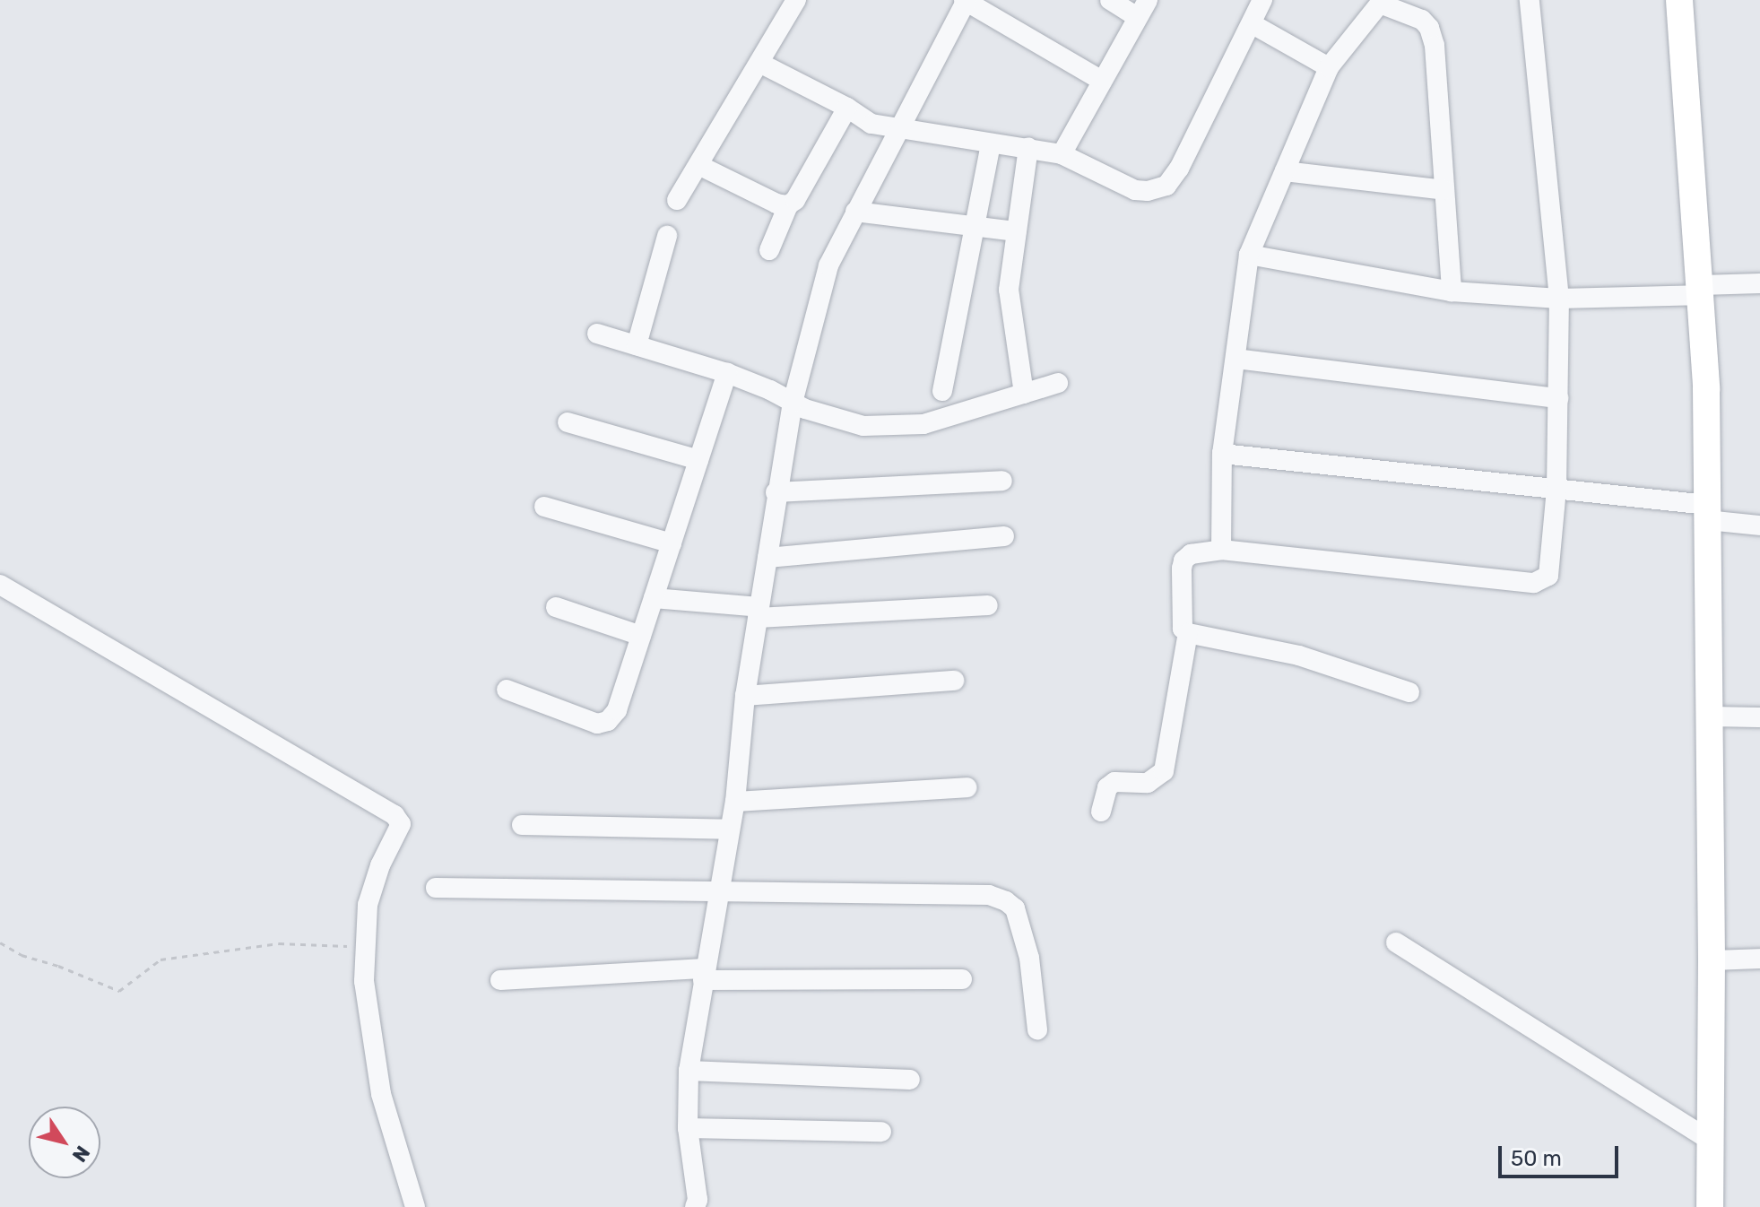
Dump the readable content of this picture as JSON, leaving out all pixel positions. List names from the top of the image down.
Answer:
{
  "scale_bar": "50 m",
  "north": "bottom right"
}
